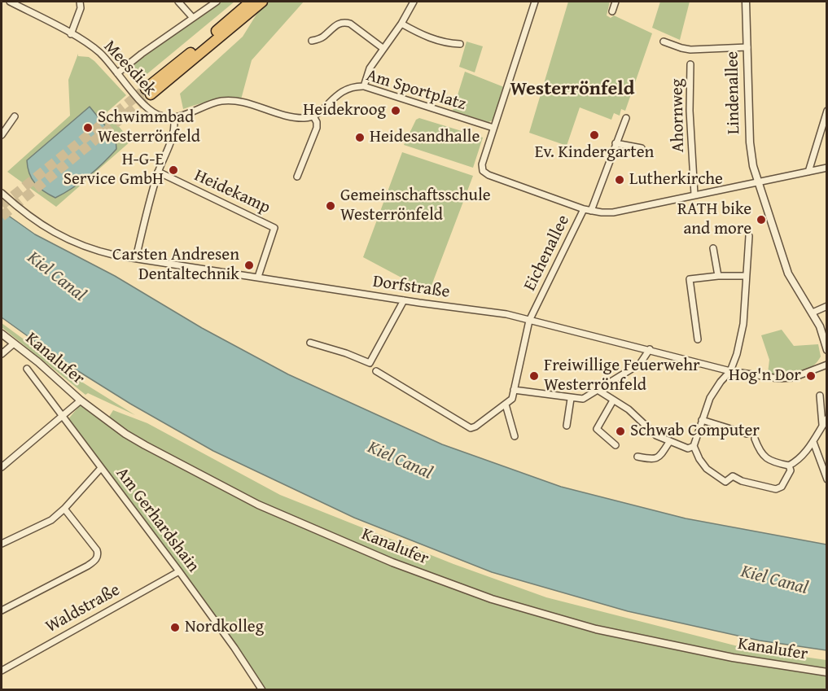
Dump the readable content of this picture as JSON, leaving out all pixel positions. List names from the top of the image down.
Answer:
{
  "streets": {
    "street": [
      "Meesdiek",
      "Am Sportplatz",
      "Lindenallee",
      "Ahornweg",
      "Heidekamp",
      "Eichenallee",
      "Dorfstraße",
      "Kanalufer",
      "Am Gerhardshain",
      "Waldstraße"
    ]
  },
  "crossings": [
    ["Lindenallee", "Eichenallee"],
    ["Ahornweg", "Eichenallee"],
    ["Heidekamp", "Dorfstraße"],
    ["Eichenallee", "Dorfstraße"],
    ["Am Gerhardshain", "Waldstraße"]
  ],
  "districts": ["Westerrönfeld"],
  "water": ["Kiel Canal"],
  "places": [
    "Heidekroog",
    "Schwimmbad Westerrönfeld",
    "Ev. Kindergarten",
    "Heidesandhalle",
    "H-G-E Service GmbH",
    "Lutherkirche",
    "Gemeinschaftsschule Westerrönfeld",
    "RATH bike and more",
    "Carsten Andresen Dentaltechnik",
    "Freiwillige Feuerwehr Westerrönfeld",
    "Hog'n Dor",
    "Schwab Computer",
    "Nordkolleg"
  ]
}
